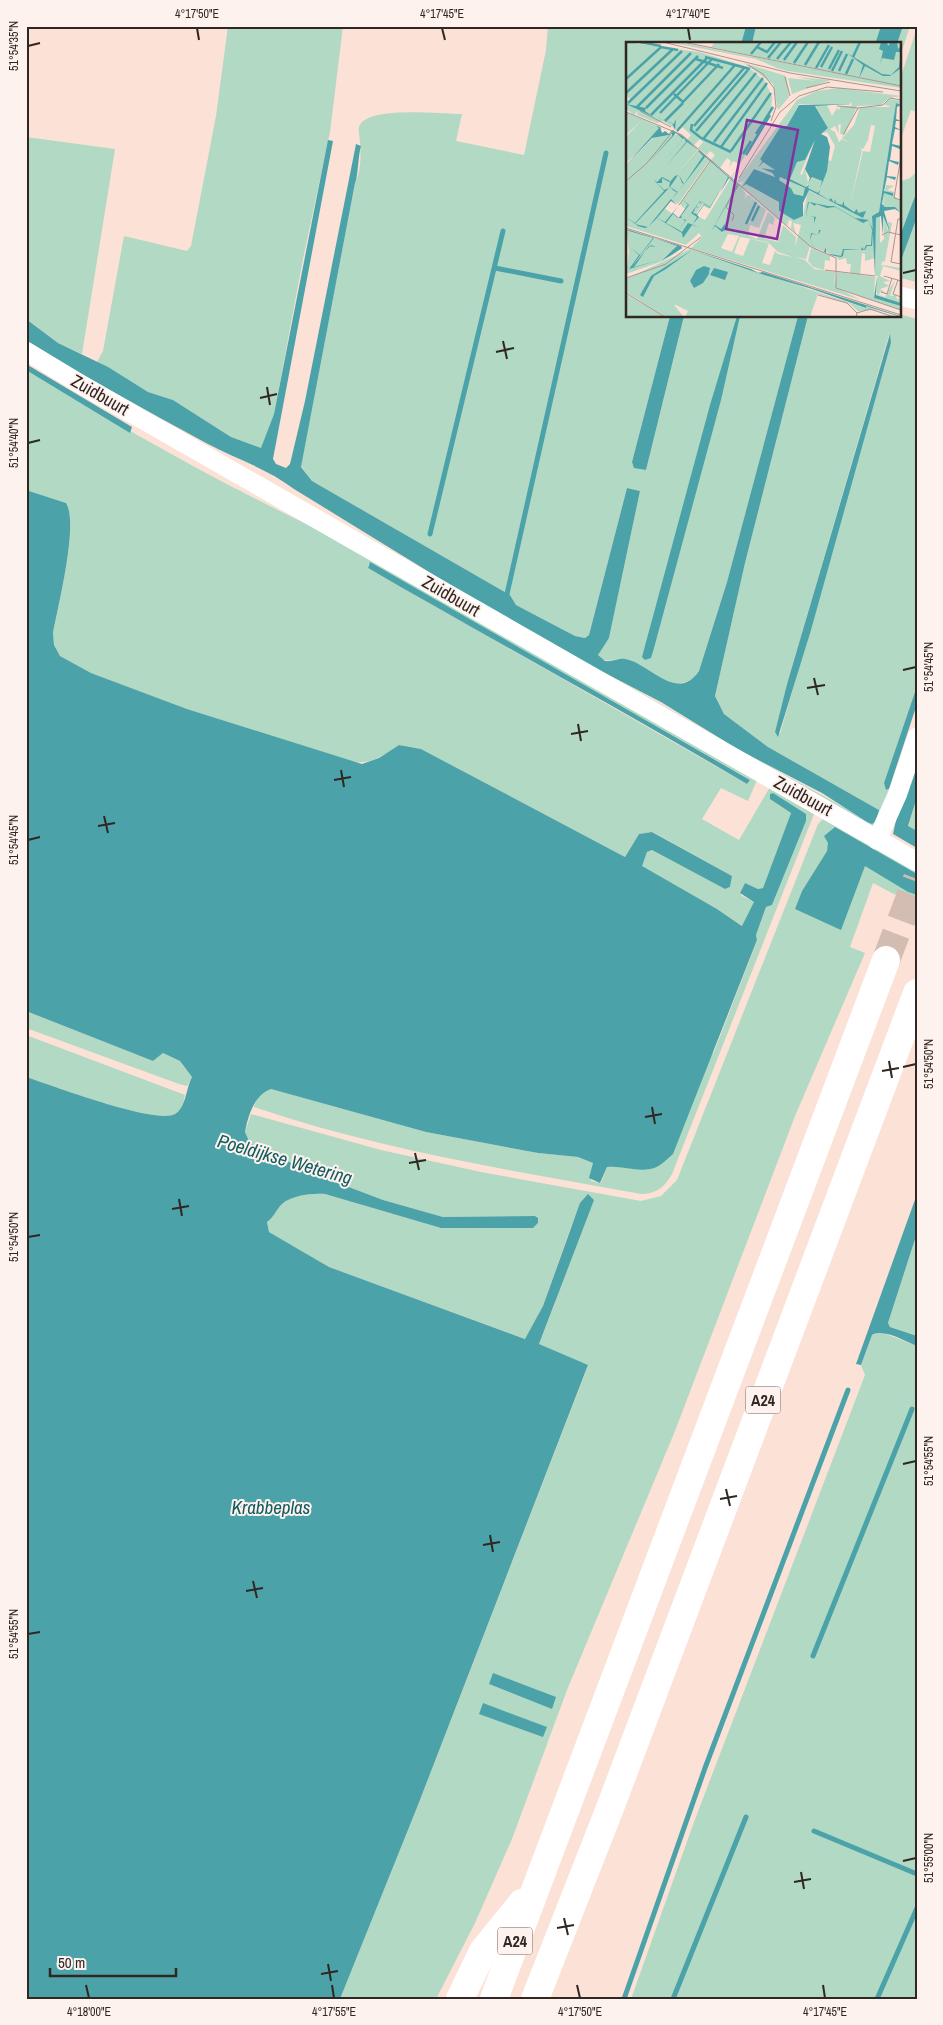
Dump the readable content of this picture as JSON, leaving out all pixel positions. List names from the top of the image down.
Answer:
{
  "streets": {
    "highway": ["A24"],
    "street": ["Zuidbuurt"]
  },
  "water": ["Poeldijkse Wetering", "Krabbeplas"],
  "scale_bar": "50 m",
  "coordinates": [
    "4°17'50\"E",
    "4°17'45\"E",
    "4°17'40\"E",
    "51°54'35\"N",
    "51°54'40\"N",
    "51°54'45\"N",
    "51°54'50\"N",
    "51°54'55\"N",
    "51°55'00\"N",
    "4°18'00\"E",
    "4°17'55\"E"
  ]
}
